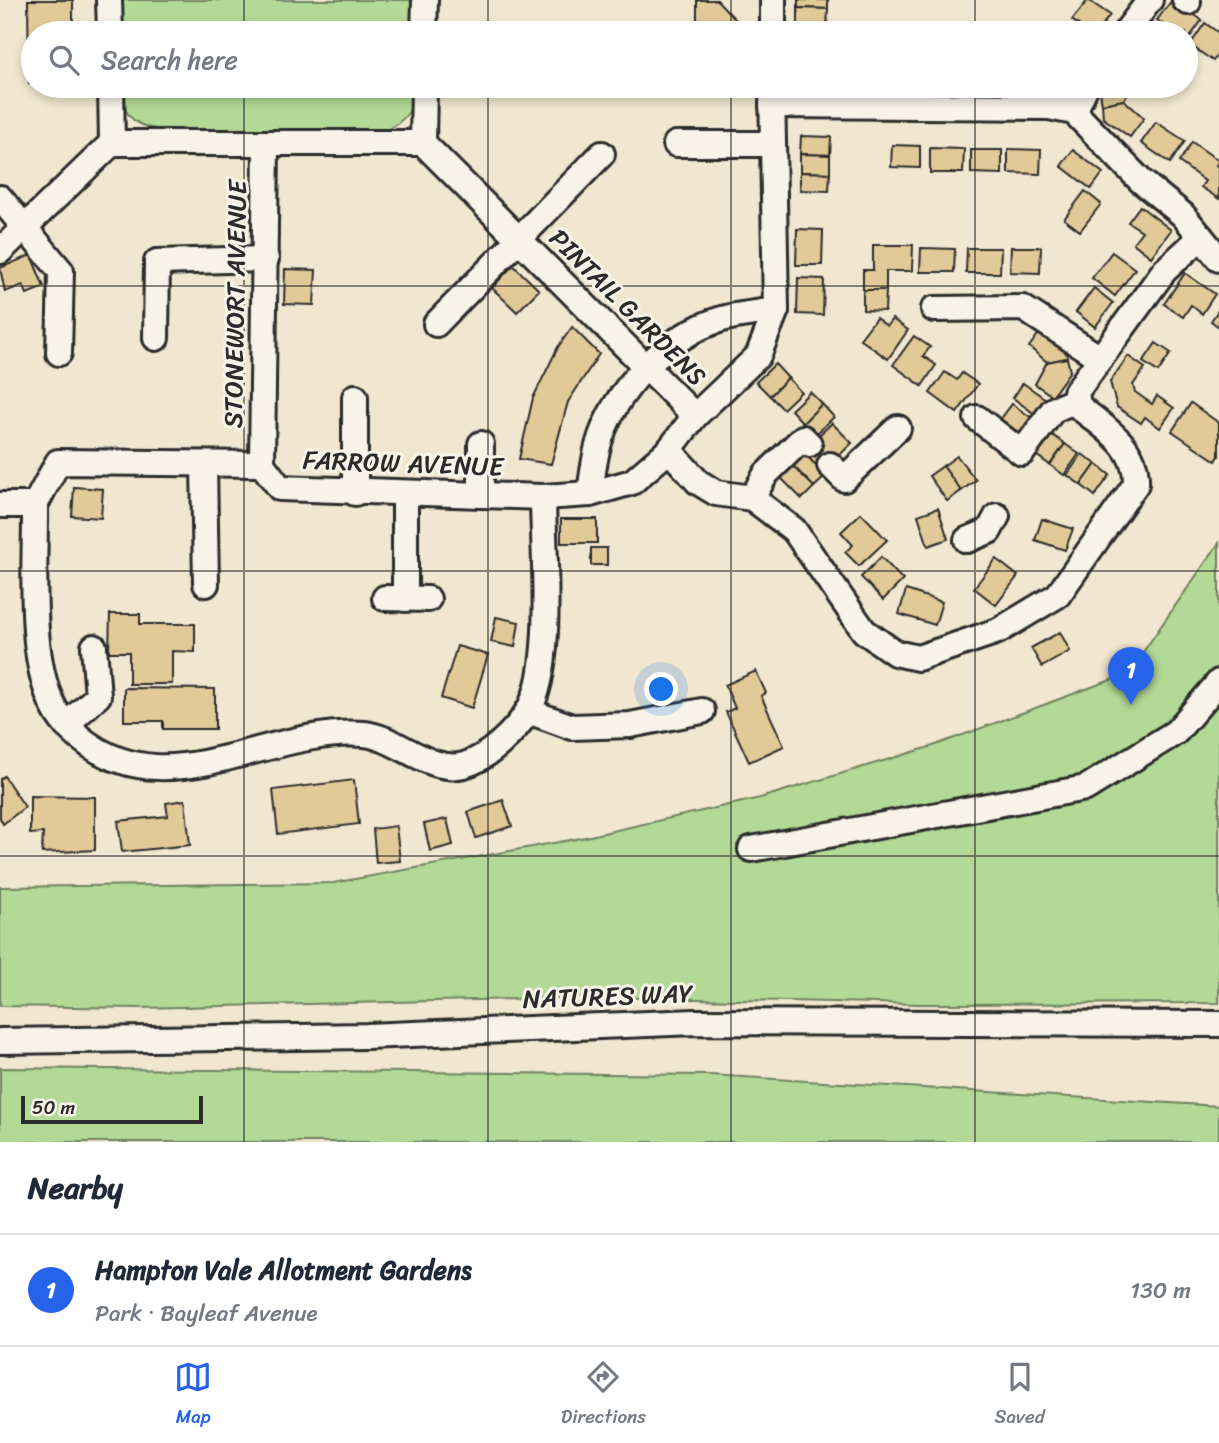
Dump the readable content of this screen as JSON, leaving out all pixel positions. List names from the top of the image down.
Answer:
{
  "streets": {
    "street": [
      "STONEWORT AVENUE",
      "PINTAIL GARDENS",
      "FARROW AVENUE",
      "NATURES WAY"
    ]
  },
  "crossings": [
    ["STONEWORT AVENUE", "FARROW AVENUE"],
    ["PINTAIL GARDENS", "FARROW AVENUE"]
  ],
  "scale_bar": "50 m",
  "page": {
    "search": "Search here",
    "pins": "1",
    "scale": "50 m",
    "heading": "Nearby",
    "list": [
      {
        "mark": "1",
        "name": "Hampton Vale Allotment Gardens",
        "note": "Park · Bayleaf Avenue",
        "value": "130 m"
      }
    ],
    "nav": ["Map", "Directions", "Saved"]
  }
}
